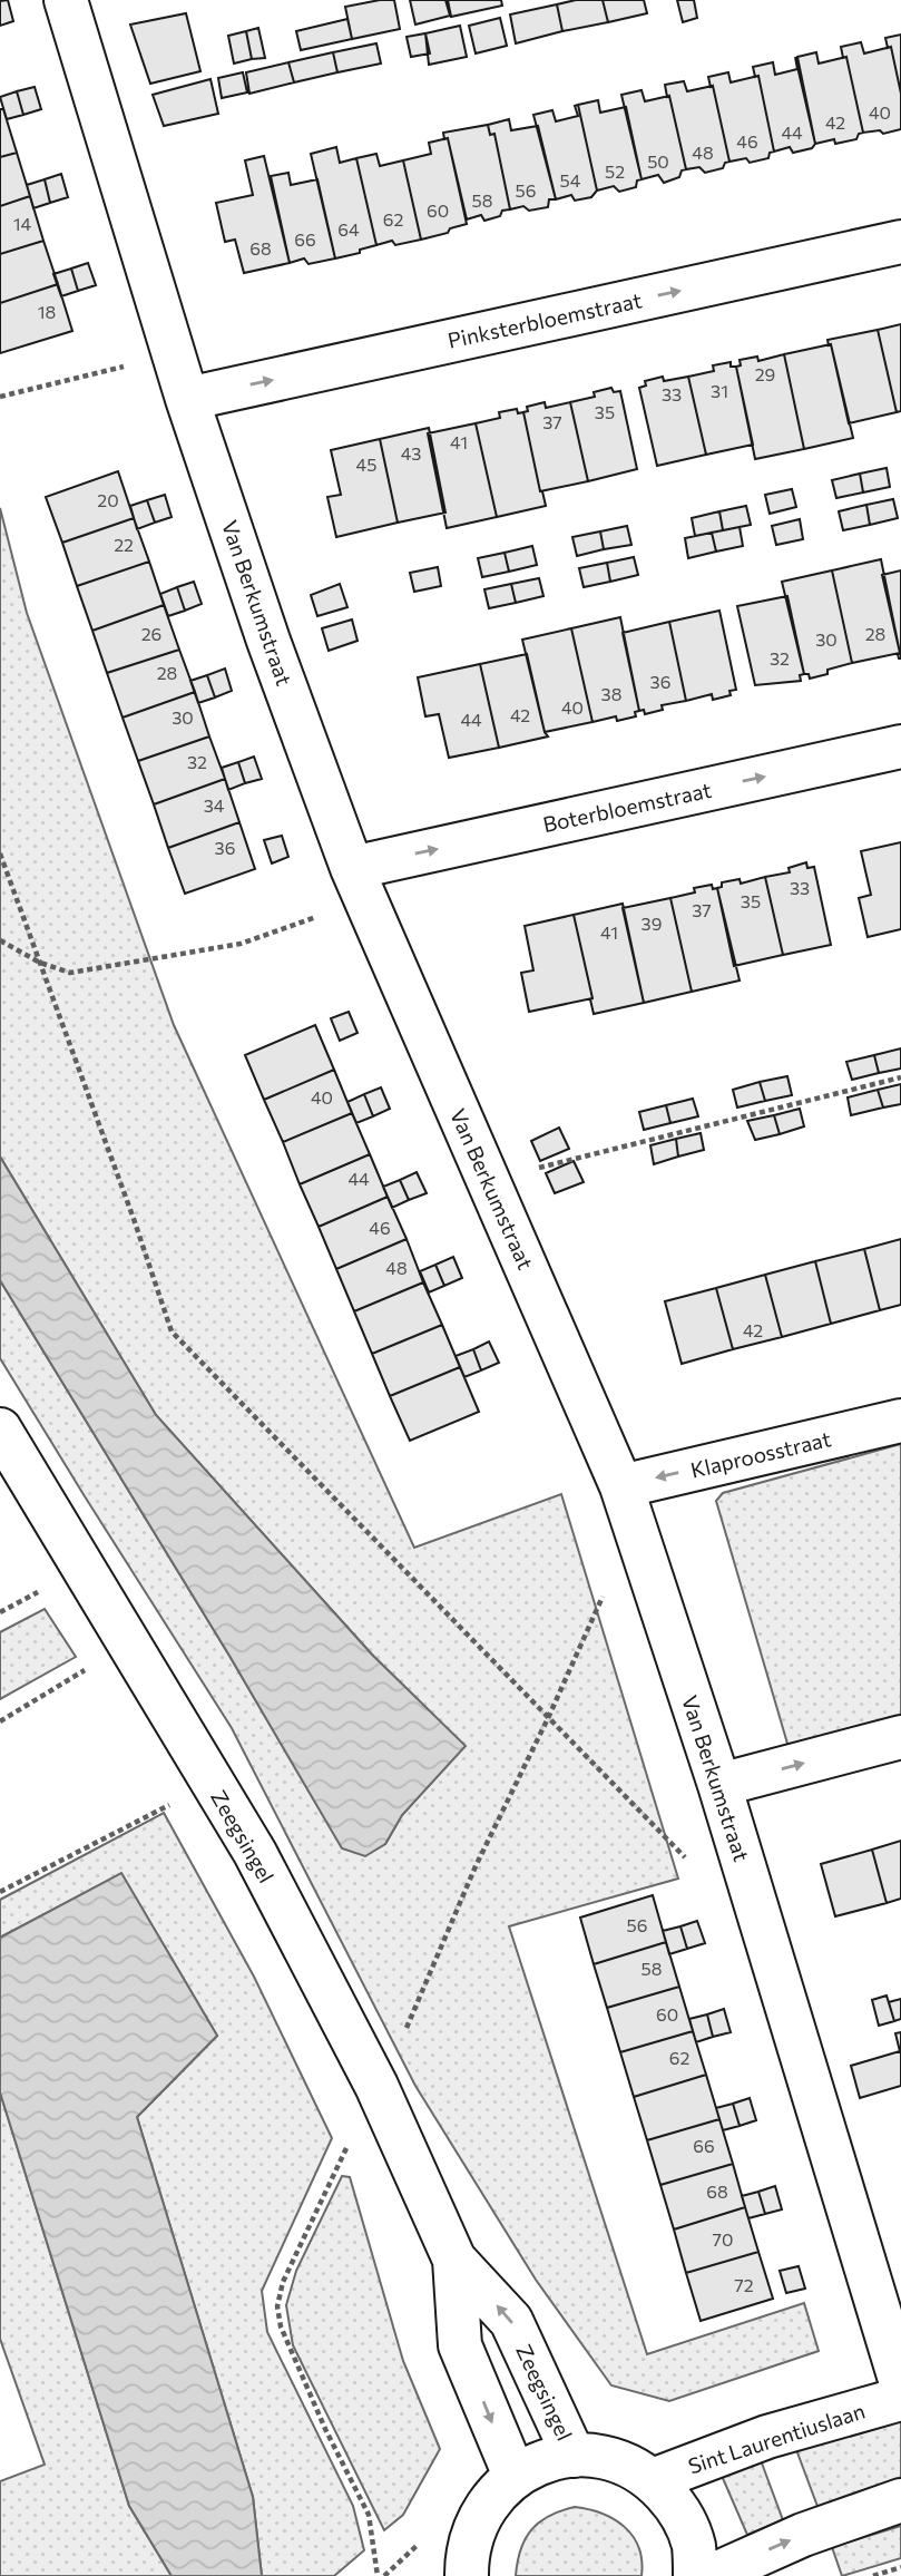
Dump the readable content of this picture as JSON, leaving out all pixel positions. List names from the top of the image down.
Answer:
{
  "streets": {
    "street": [
      "Pinksterbloemstraat",
      "Van Berkumstraat",
      "Boterbloemstraat",
      "Klaproosstraat",
      "Zeegsingel",
      "Sint Laurentiuslaan"
    ]
  },
  "crossings": [
    ["Pinksterbloemstraat", "Van Berkumstraat"],
    ["Van Berkumstraat", "Boterbloemstraat"],
    ["Van Berkumstraat", "Klaproosstraat"]
  ],
  "one_way": ["Pinksterbloemstraat", "Boterbloemstraat"],
  "house_numbers": [
    "40",
    "42",
    "44",
    "46",
    "48",
    "50",
    "52",
    "54",
    "56",
    "58",
    "60",
    "62",
    "14",
    "64",
    "66",
    "68",
    "18",
    "29",
    "31",
    "33",
    "35",
    "37",
    "41",
    "43",
    "45",
    "20",
    "22",
    "26",
    "28",
    "30",
    "32",
    "28",
    "36",
    "38",
    "40",
    "42",
    "30",
    "44",
    "32",
    "34",
    "36",
    "33",
    "35",
    "37",
    "39",
    "41",
    "40",
    "44",
    "46",
    "48",
    "42",
    "56",
    "58",
    "60",
    "62",
    "66",
    "68",
    "70",
    "72"
  ]
}
